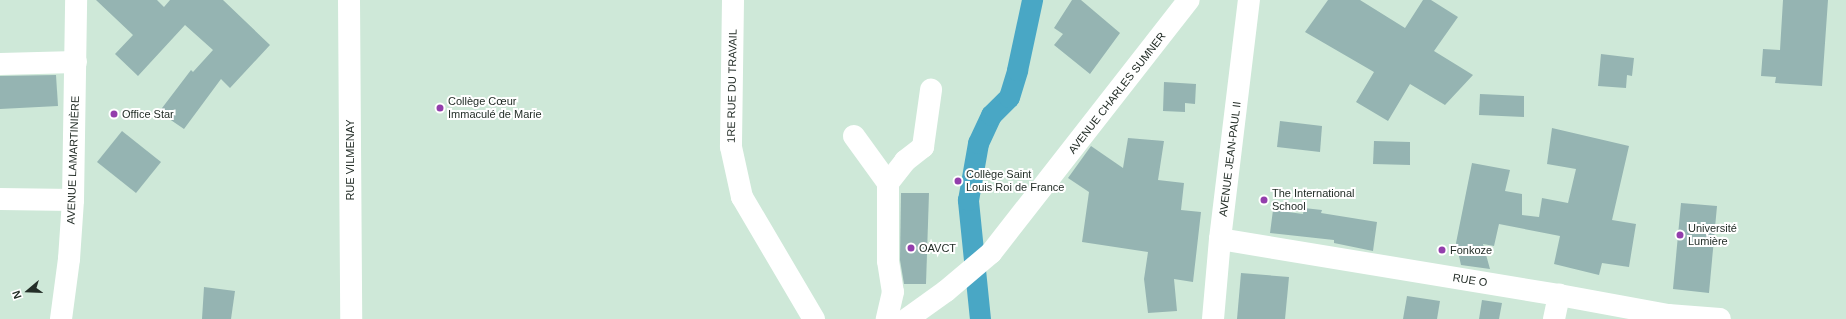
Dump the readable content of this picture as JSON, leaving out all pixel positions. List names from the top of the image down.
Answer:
{
  "streets": {
    "street": [
      "1RE RUE DU TRAVAIL",
      "AVENUE CHARLES SUMNER",
      "AVENUE JEAN-PAUL II",
      "AVENUE LAMARTINIÈRE",
      "RUE VILMENAY",
      "RUE O"
    ]
  },
  "crossings": [
    ["AVENUE JEAN-PAUL II", "RUE O"]
  ],
  "places": [
    "Collège Cœur Immaculé de Marie",
    "Office Star",
    "Collège Saint Louis Roi de France",
    "The International School",
    "Université Lumière",
    "OAVCT",
    "Fonkoze"
  ],
  "north": "left"
}
